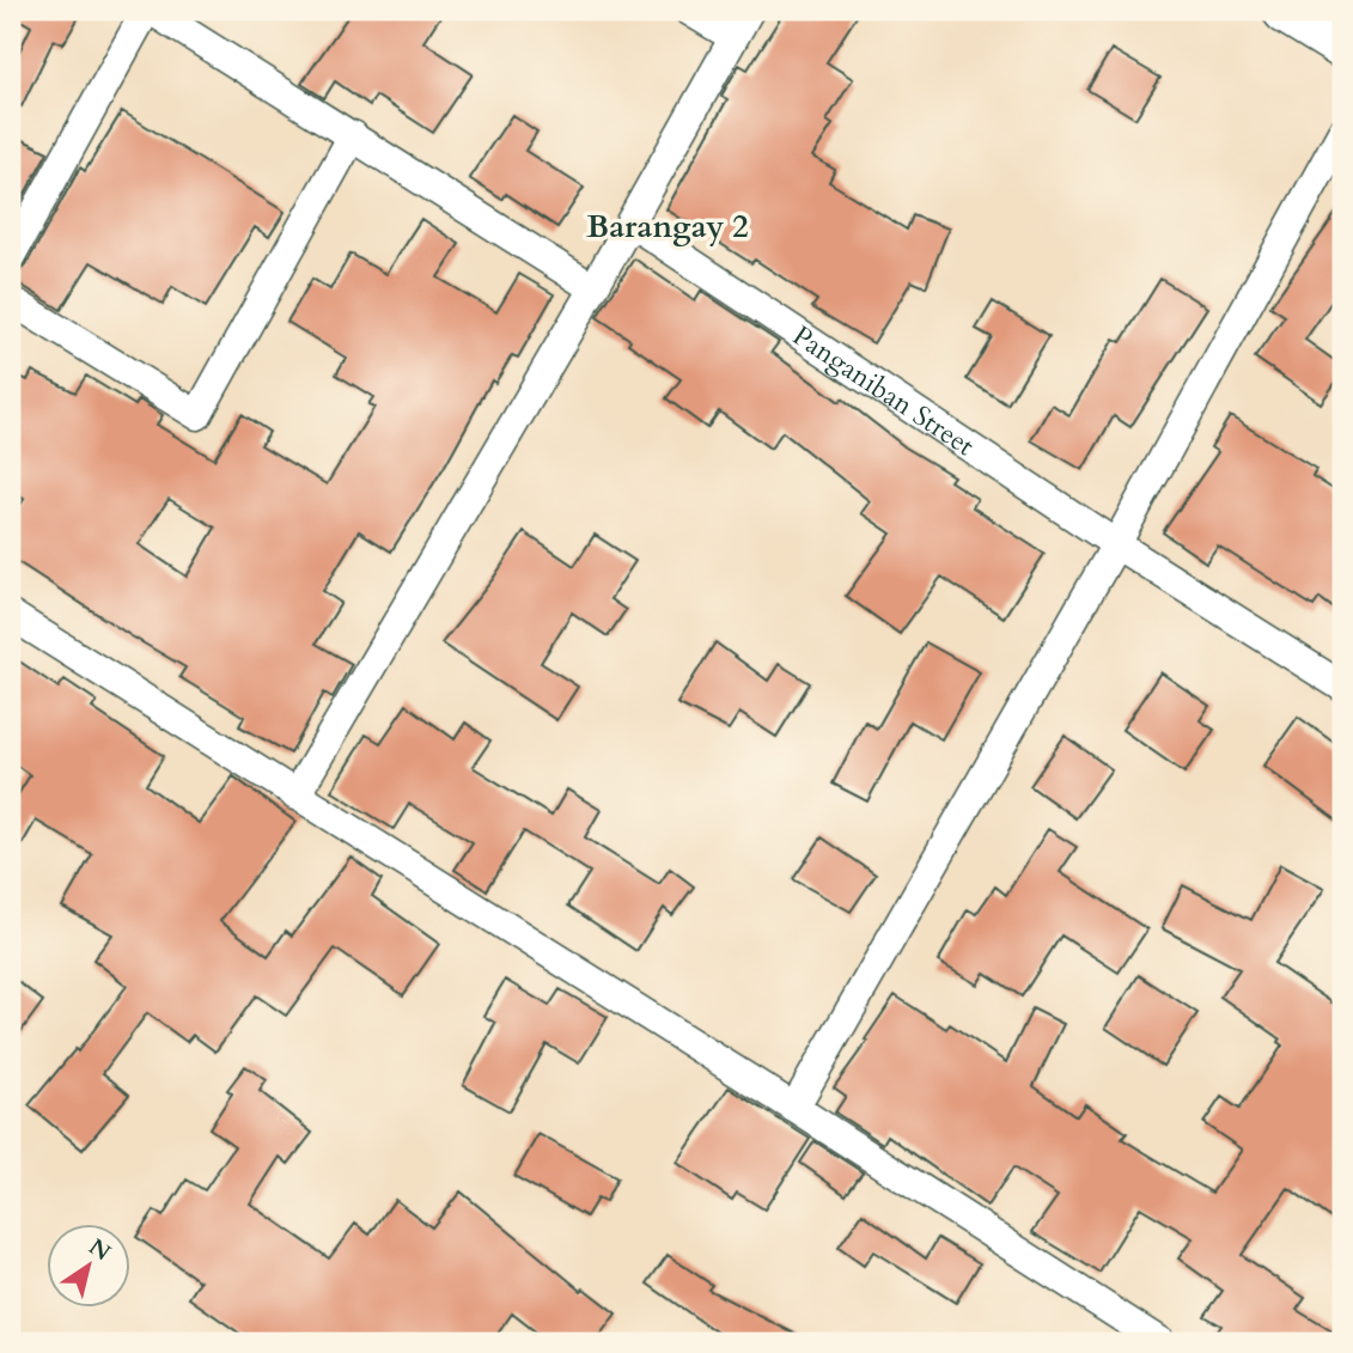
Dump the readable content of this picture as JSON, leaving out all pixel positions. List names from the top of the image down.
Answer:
{
  "streets": {
    "street": ["Panganiban Street"]
  },
  "districts": ["Barangay 2"],
  "north": "top right"
}
